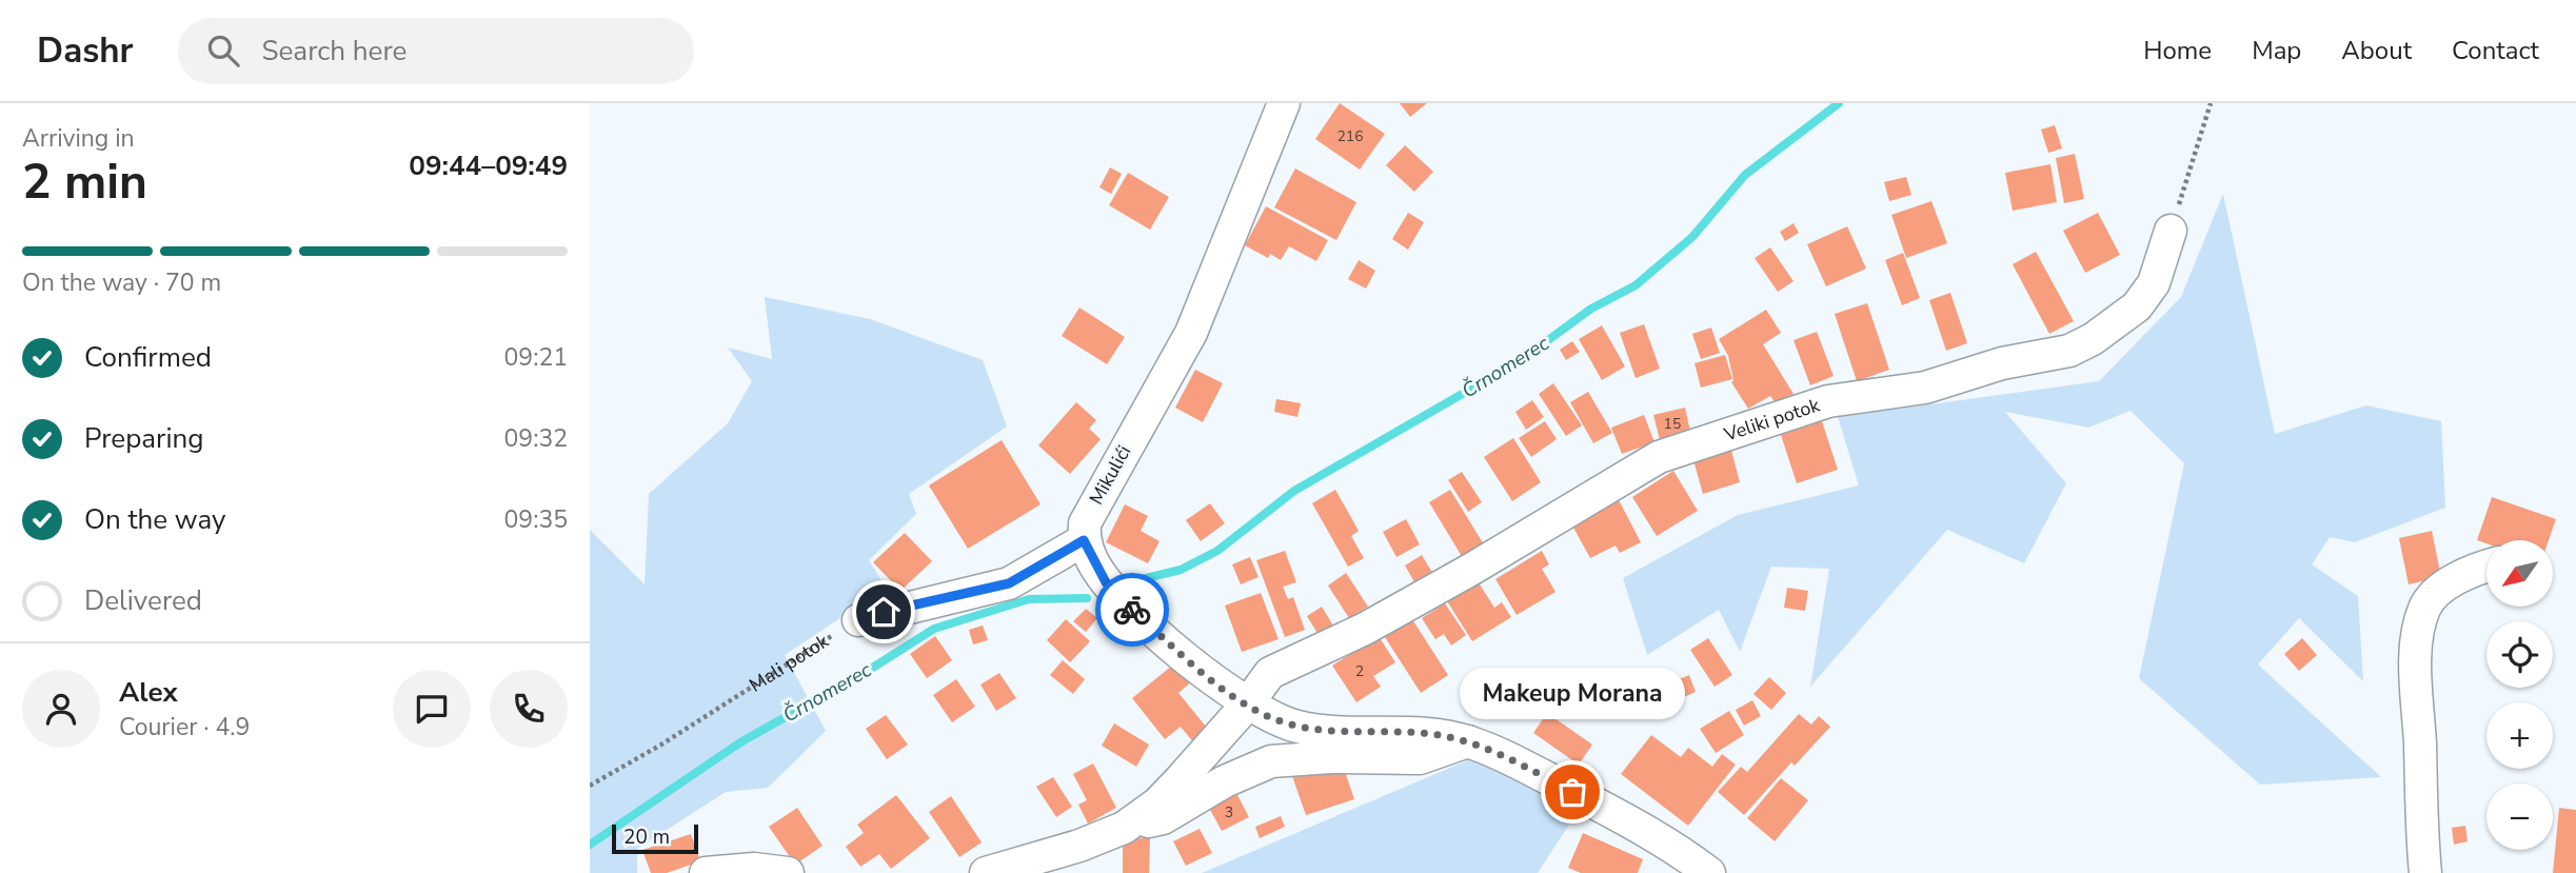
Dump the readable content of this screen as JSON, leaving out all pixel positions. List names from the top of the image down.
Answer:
{
  "streets": {
    "street": ["Veliki potok", "Mikulići"],
    "path": ["Mali potok"]
  },
  "water": ["Črnomerec"],
  "places": ["Makeup Morana"],
  "house_numbers": [
    "216",
    "15",
    "2",
    "3"
  ],
  "scale_bar": "20 m",
  "north": "bottom left",
  "page": {
    "header": "Dashr",
    "search": "Search here",
    "nav": [
      "Home",
      "Map",
      "About",
      "Contact"
    ],
    "heading": ["2 min", "Arriving in", "09:44–09:49"],
    "panel": ["Alex", "Courier · 4.9"],
    "bar": "On the way · 70 m",
    "list": [
      ["Confirmed", "09:21"],
      ["Preparing", "09:32"],
      ["On the way", "09:35"],
      "Delivered"
    ],
    "map_buttons": ["+", "−"],
    "bubble": "Makeup Morana",
    "scale": "20 m"
  }
}
